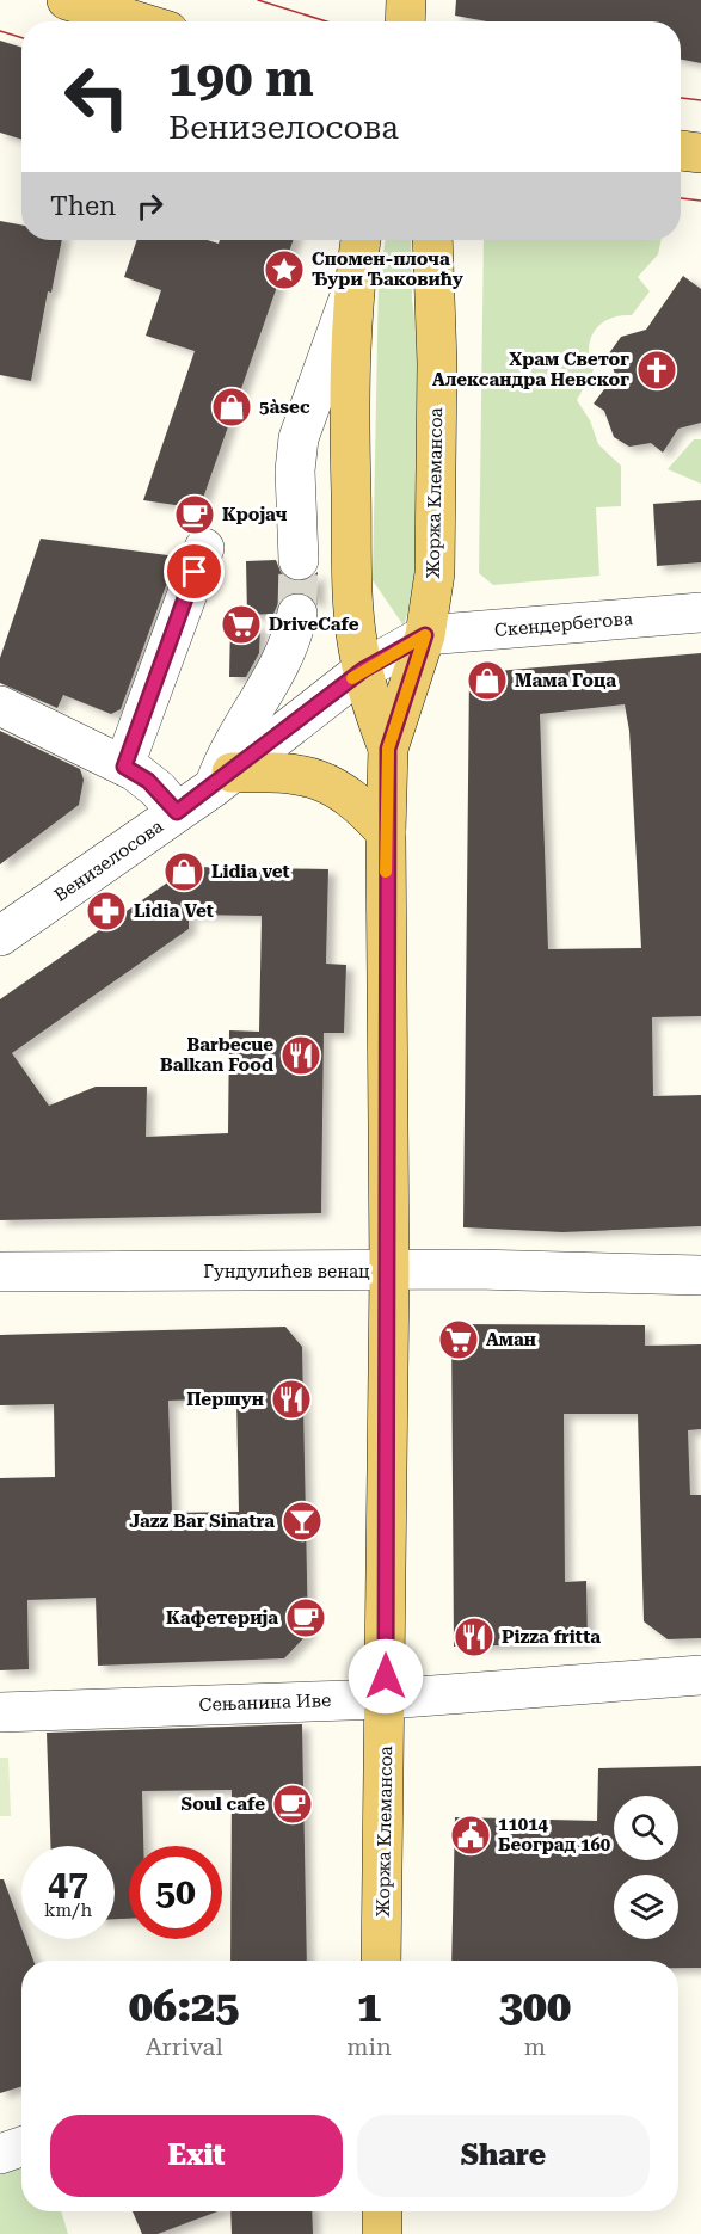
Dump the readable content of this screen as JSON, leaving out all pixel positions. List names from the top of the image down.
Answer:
{
  "streets": {
    "main road": ["Жоржа Клемансоа"],
    "street": [
      "Скендербегова",
      "Венизелосова",
      "Гундулићев венац",
      "Сењанина Иве"
    ]
  },
  "crossings": [
    ["Жоржа Клемансоа", "Скендербегова"],
    ["Жоржа Клемансоа", "Венизелосова"],
    ["Жоржа Клемансоа", "Гундулићев венац"],
    ["Жоржа Клемансоа", "Сењанина Иве"],
    ["Скендербегова", "Венизелосова"]
  ],
  "places": {
    "place": ["Спомен-плоча Ђури Ђаковићу"],
    "church": ["Храм Светог Александра Невског"],
    "shop": ["5àsec", "Мама Гоца", "Lidia vet"],
    "cafe": ["Кројач", "Кафетерија", "Soul cafe"],
    "supermarket": ["DriveCafe", "Аман"],
    "pharmacy": ["Lidia Vet"],
    "restaurant": ["Barbecue Balkan Food", "Першун", "Pizza fritta"],
    "bar": ["Jazz Bar Sinatra"],
    "public building": ["11014 Београд 160"]
  },
  "page": {
    "turn": ["190 m", "Венизелосова"],
    "then": "Then",
    "speed": "47 km/h",
    "limit": "50",
    "eta": [
      "06:25",
      "Arrival",
      "1",
      "min",
      "300",
      "m"
    ],
    "buttons": ["Exit", "Share"]
  }
}
